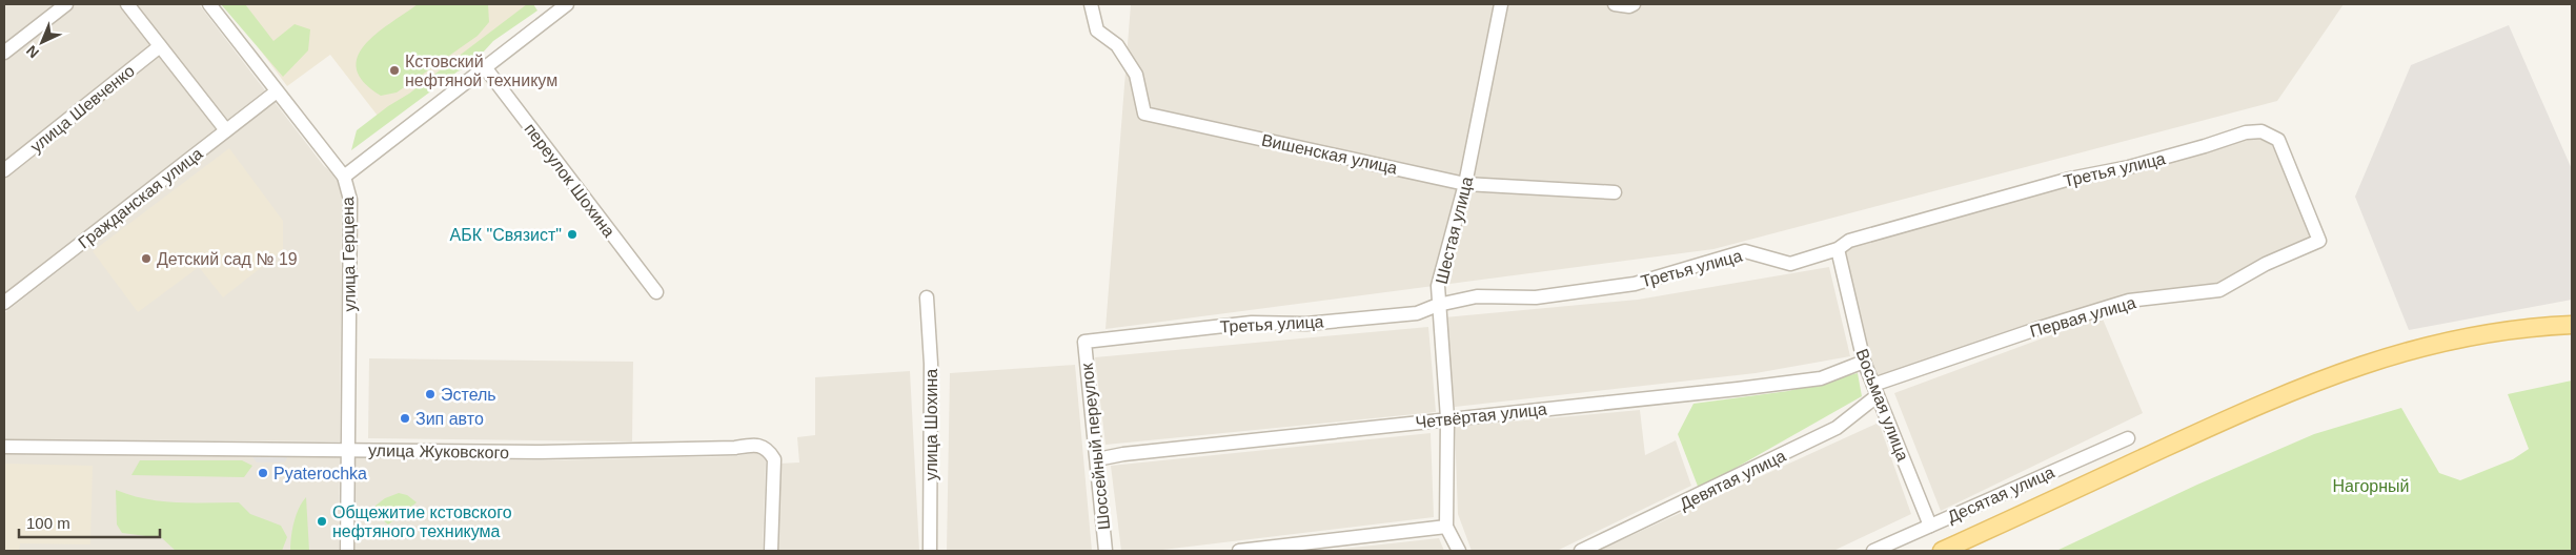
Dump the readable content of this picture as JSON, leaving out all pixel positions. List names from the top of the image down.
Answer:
{
  "streets": {
    "street": [
      "улица Шевченко",
      "Вишенская улица",
      "Третья улица",
      "переулок Шохина",
      "Гражданская улица",
      "Шестая улица",
      "улица Герцена",
      "Первая улица",
      "Восьмая улица",
      "Четвёртая улица",
      "улица Шохина",
      "Шоссейный переулок",
      "улица Жуковского",
      "Девятая улица",
      "Десятая улица"
    ]
  },
  "crossings": [
    ["Вишенская улица", "Шестая улица"],
    ["Третья улица", "Шестая улица"],
    ["Третья улица", "Первая улица"],
    ["Третья улица", "Восьмая улица"],
    ["Третья улица", "Шоссейный переулок"],
    ["Гражданская улица", "улица Герцена"],
    ["Шестая улица", "Четвёртая улица"],
    ["улица Герцена", "улица Жуковского"],
    ["Первая улица", "Восьмая улица"],
    ["Первая улица", "Девятая улица"],
    ["Восьмая улица", "Четвёртая улица"],
    ["Восьмая улица", "Девятая улица"],
    ["Восьмая улица", "Десятая улица"],
    ["Четвёртая улица", "Шоссейный переулок"]
  ],
  "parks": ["Нагорный"],
  "places": [
    "Кстовский нефтяной техникум",
    "АБК \"Связист\"",
    "Детский сад № 19",
    "Эстель",
    "Зип авто",
    "Pyaterochka",
    "Общежитие кстовского нефтяного техникума"
  ],
  "scale_bar": "100 m",
  "north": "bottom left"
}
